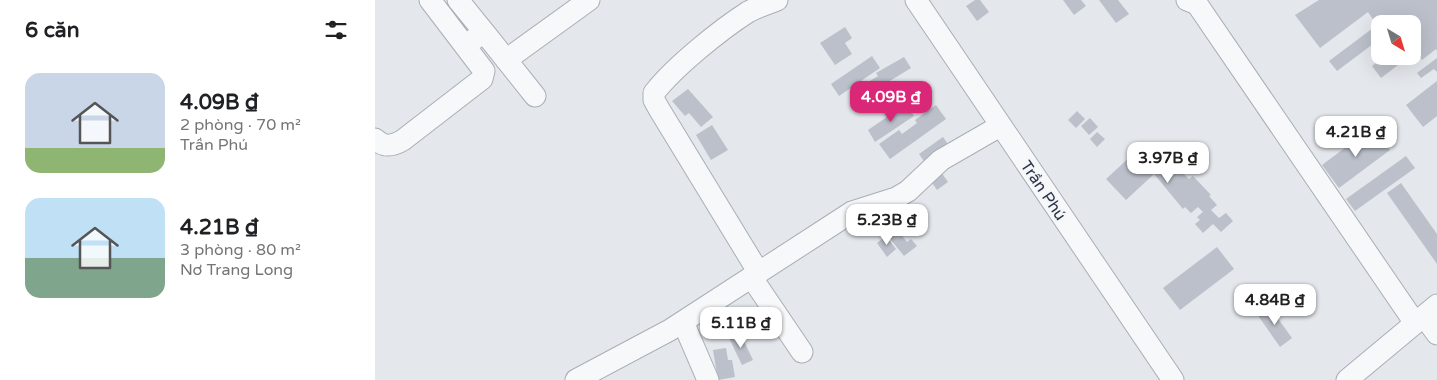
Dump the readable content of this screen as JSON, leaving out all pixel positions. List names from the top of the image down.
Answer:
{
  "streets": {
    "street": ["Trần Phú"]
  },
  "north": "bottom right",
  "page": {
    "heading": "6 căn",
    "list": [
      {
        "name": "4.09B ₫",
        "note": "2 phòng · 70 m² · Trần Phú"
      },
      {
        "name": "4.21B ₫",
        "note": "3 phòng · 80 m² · Nơ Trang Long"
      }
    ],
    "price": [
      "4.09B ₫",
      "4.21B ₫",
      "3.97B ₫",
      "5.23B ₫",
      "4.84B ₫",
      "5.11B ₫"
    ]
  }
}
